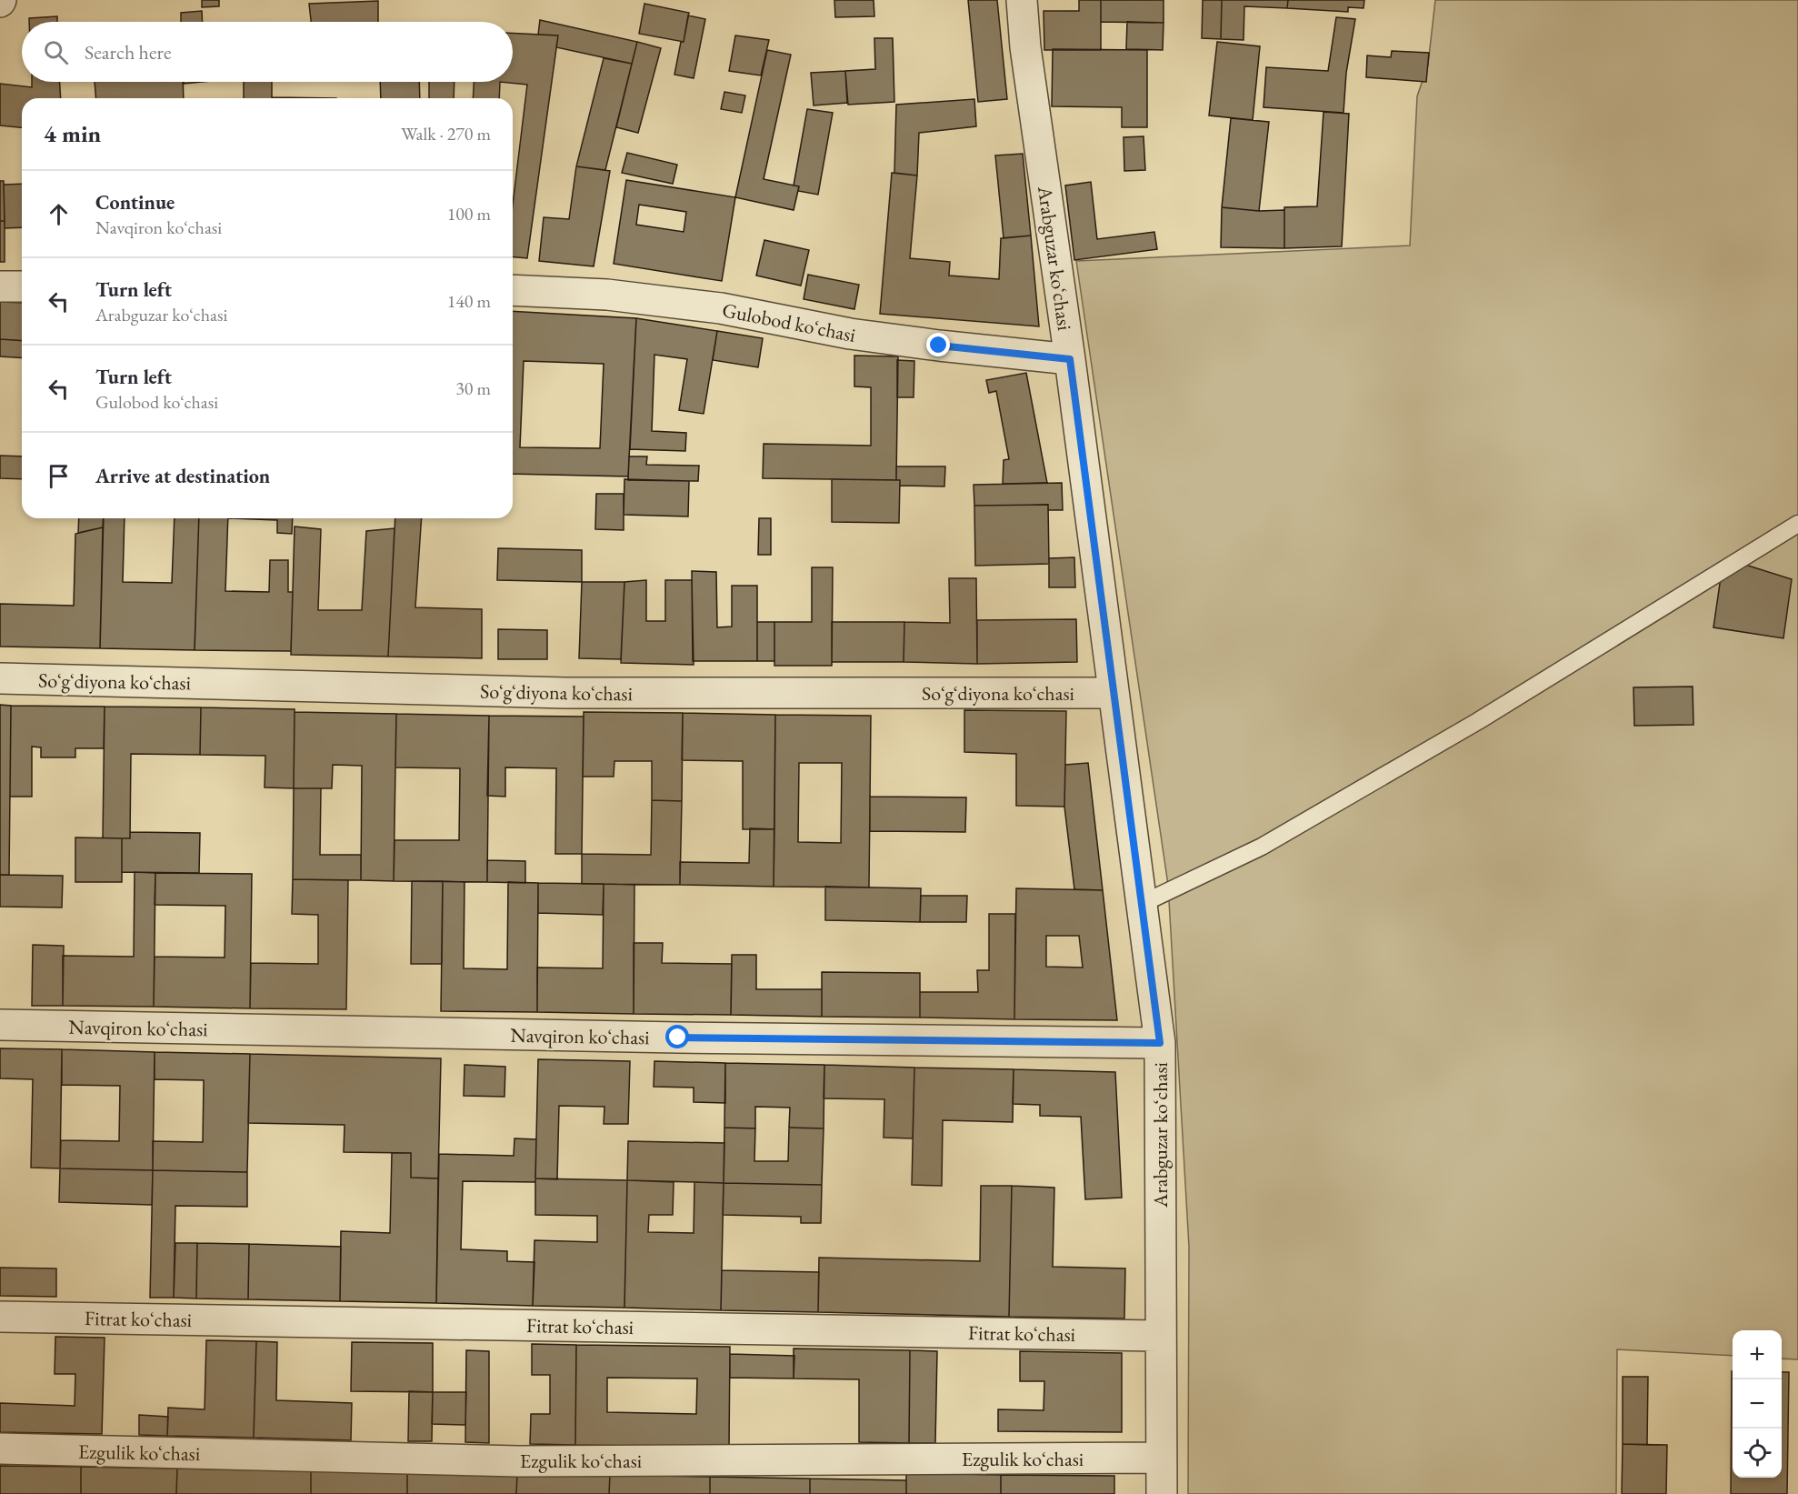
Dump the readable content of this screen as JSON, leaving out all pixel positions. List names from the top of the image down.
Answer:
{
  "streets": {
    "street": [
      "Arabguzar koʻchasi",
      "Gulobod koʻchasi",
      "Soʻgʻdiyona koʻchasi",
      "Navqiron koʻchasi",
      "Fitrat koʻchasi",
      "Ezgulik koʻchasi"
    ]
  },
  "crossings": [
    ["Arabguzar koʻchasi", "Gulobod koʻchasi"],
    ["Arabguzar koʻchasi", "Soʻgʻdiyona koʻchasi"],
    ["Arabguzar koʻchasi", "Navqiron koʻchasi"],
    ["Arabguzar koʻchasi", "Fitrat koʻchasi"],
    ["Arabguzar koʻchasi", "Ezgulik koʻchasi"]
  ],
  "page": {
    "search": "Search here",
    "heading": ["4 min", "Walk · 270 m"],
    "list": [
      ["Continue", "Navqiron koʻchasi", "100 m"],
      ["Turn left", "Arabguzar koʻchasi", "140 m"],
      ["Turn left", "Gulobod koʻchasi", "30 m"],
      "Arrive at destination"
    ],
    "map_buttons": ["+", "−"]
  }
}
